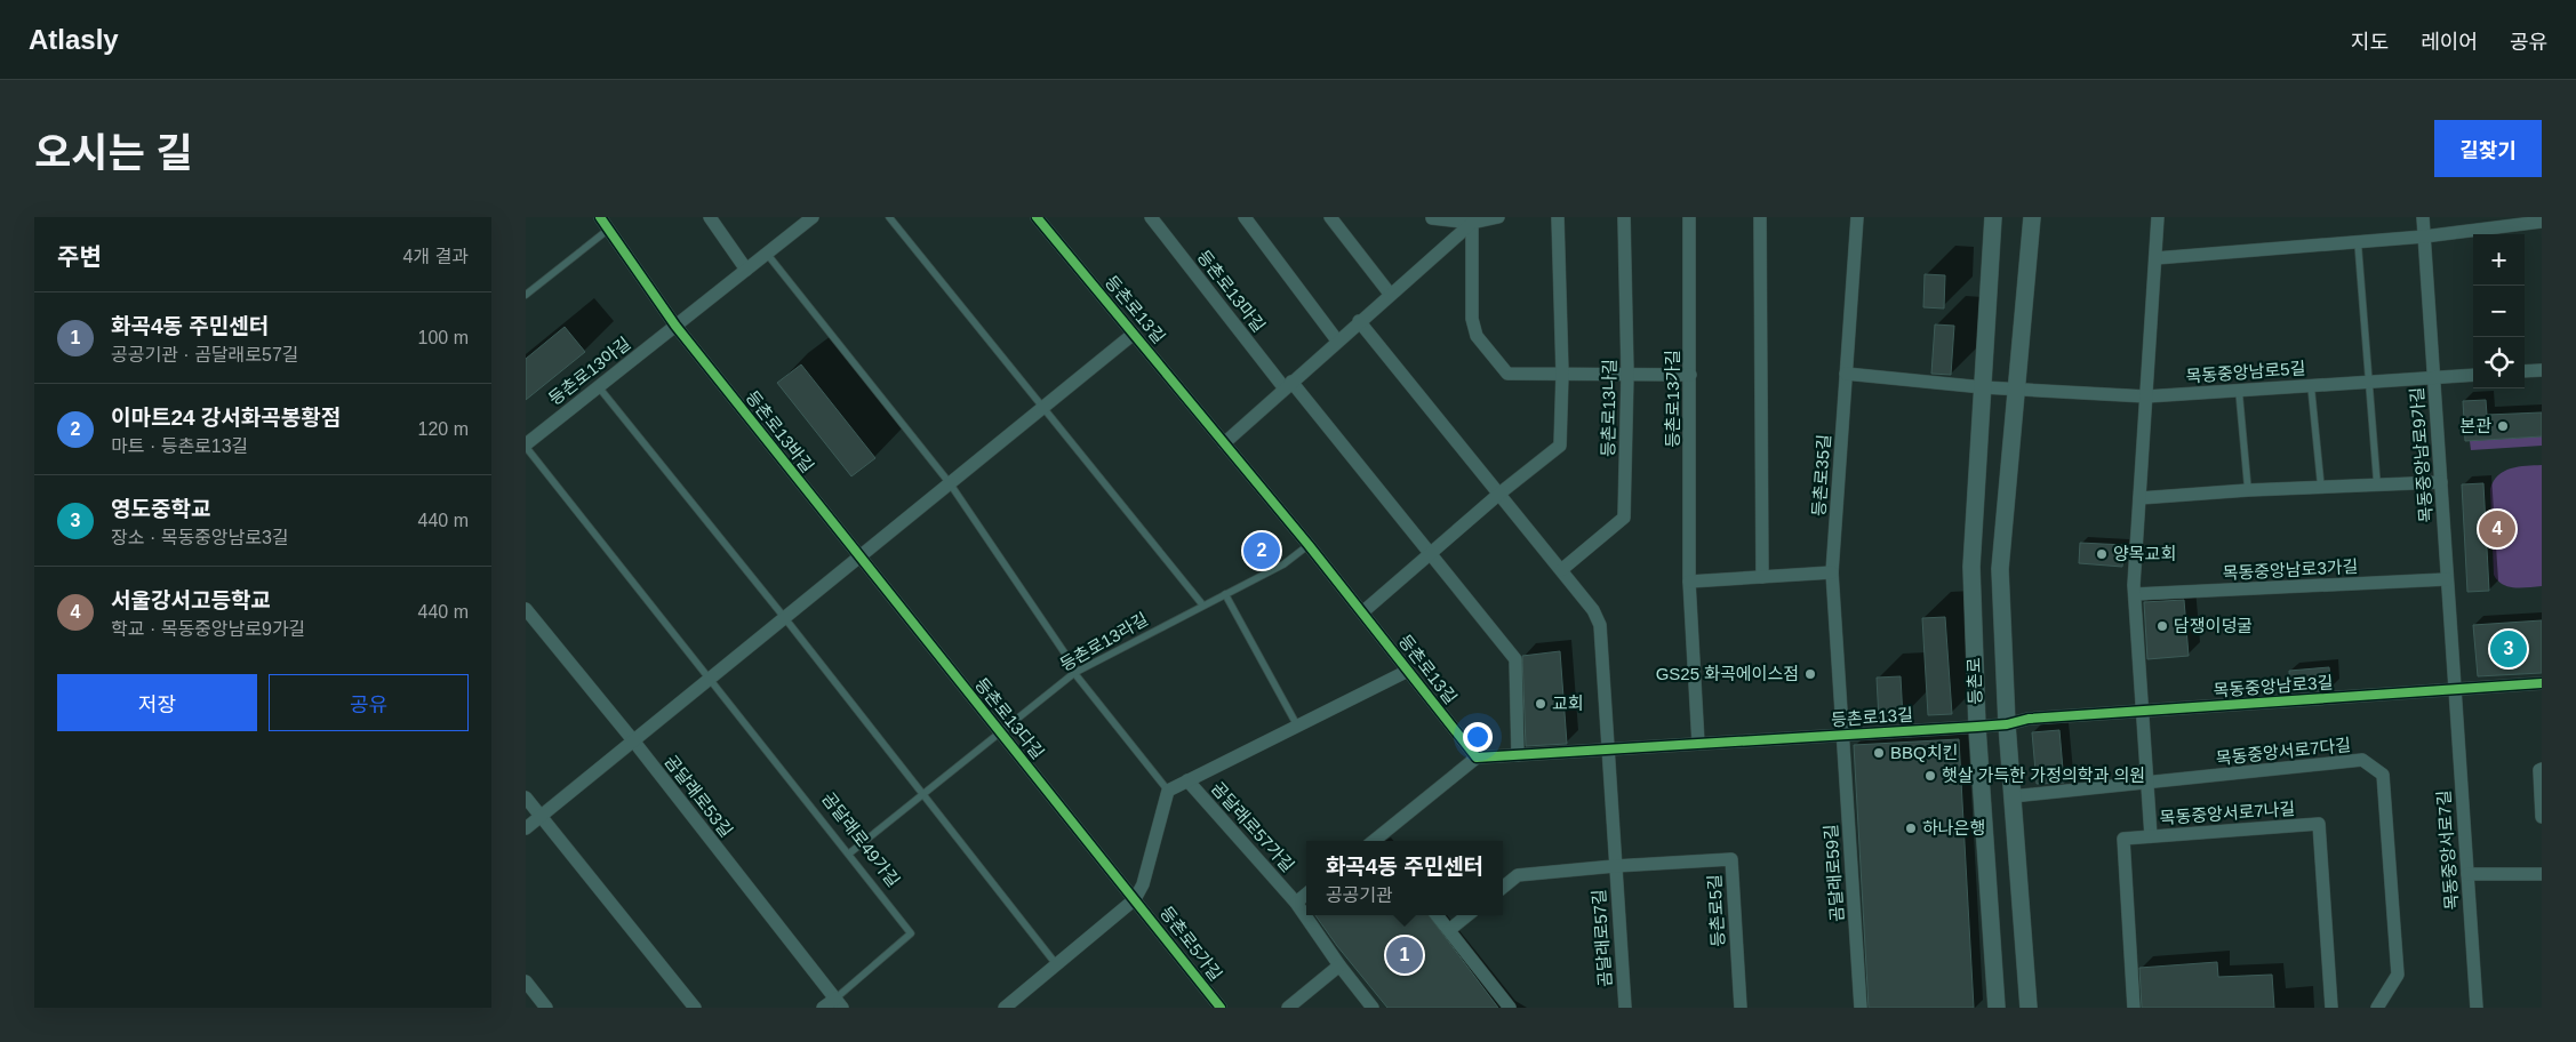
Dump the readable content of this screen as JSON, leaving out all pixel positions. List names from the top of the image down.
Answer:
{
  "streets": {
    "main road": ["등촌로"],
    "street": [
      "등촌로13마길",
      "등촌로13길",
      "등촌로13아길",
      "목동중앙남로5길",
      "등촌로13가길",
      "등촌로13나길",
      "등촌로13바길",
      "목동중앙남로9가길",
      "등촌로35길",
      "목동중앙남로3가길",
      "목동중앙남로3길",
      "등촌로13다길",
      "목동중앙서로7다길",
      "곰달래로53길",
      "목동중앙서로7나길",
      "곰달래로57가길",
      "곰달래로49가길",
      "목동중앙서로7길",
      "곰달래로59길",
      "등촌로5길",
      "곰달래로57길",
      "등촌로5가길"
    ],
    "lane": ["등촌로13라길"]
  },
  "crossings": [
    ["등촌로13길", "등촌로13가길"],
    ["등촌로13길", "등촌로35길"],
    ["등촌로13길", "등촌로13라길"],
    ["등촌로13길", "등촌로"],
    ["등촌로13길", "목동중앙남로3길"],
    ["등촌로13길", "곰달래로59길"],
    ["등촌로13길", "곰달래로57길"],
    ["등촌로13아길", "등촌로13바길"],
    ["목동중앙남로5길", "목동중앙남로9가길"],
    ["목동중앙남로5길", "등촌로"],
    ["등촌로13바길", "등촌로13다길"],
    ["목동중앙남로9가길", "목동중앙남로3가길"],
    ["목동중앙남로9가길", "목동중앙남로3길"],
    ["목동중앙남로9가길", "목동중앙서로7길"],
    ["등촌로35길", "곰달래로59길"],
    ["등촌로13라길", "등촌로13다길"],
    ["등촌로13라길", "곰달래로49가길"],
    ["등촌로", "목동중앙남로3길"],
    ["등촌로", "목동중앙서로7다길"],
    ["목동중앙남로3길", "목동중앙서로7길"],
    ["등촌로13다길", "등촌로5가길"],
    ["곰달래로53길", "곰달래로49가길"],
    ["등촌로5길", "곰달래로57길"]
  ],
  "places": [
    "본관",
    "양목교회",
    "담쟁이덩굴",
    "GS25 화곡에이스점",
    "교회",
    "BBQ치킨",
    "햇살 가득한 가정의학과 의원",
    "하나은행"
  ],
  "page": {
    "header": "Atlasly",
    "nav": ["지도", "레이어", "공유"],
    "title": "오시는 길",
    "buttons": [
      "길찾기",
      ["저장", "공유"]
    ],
    "heading": ["주변", "4개 결과"],
    "map_buttons": ["+", "−"],
    "list": [
      {
        "mark": "1",
        "name": "화곡4동 주민센터",
        "note": "공공기관 · 곰달래로57길",
        "value": "100 m"
      },
      {
        "mark": "2",
        "name": "이마트24 강서화곡봉황점",
        "note": "마트 · 등촌로13길",
        "value": "120 m"
      },
      {
        "mark": "3",
        "name": "영도중학교",
        "note": "장소 · 목동중앙남로3길",
        "value": "440 m"
      },
      {
        "mark": "4",
        "name": "서울강서고등학교",
        "note": "학교 · 목동중앙남로9가길",
        "value": "440 m"
      }
    ],
    "pins": [
      "4",
      "2",
      "3",
      "1"
    ],
    "popup": ["화곡4동 주민센터", "공공기관"]
  }
}
